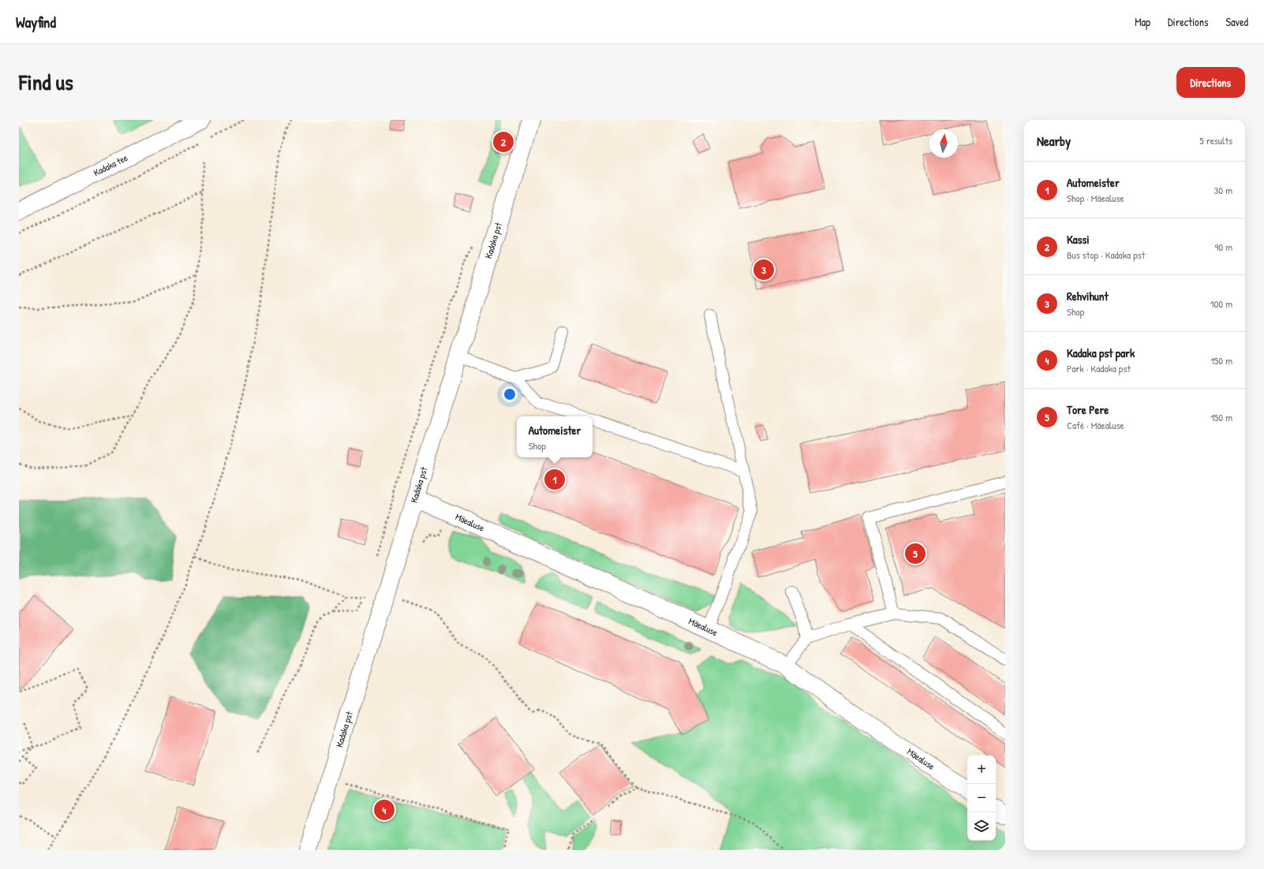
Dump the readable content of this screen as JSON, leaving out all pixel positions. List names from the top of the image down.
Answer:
{
  "streets": {
    "street": ["Kadaka tee", "Kadaka pst", "Mäealuse"]
  },
  "crossings": [
    ["Kadaka pst", "Mäealuse"]
  ],
  "north": "top",
  "page": {
    "header": "Wayfind",
    "nav": ["Map", "Directions", "Saved"],
    "title": "Find us",
    "buttons": "Directions",
    "heading": ["Nearby", "5 results"],
    "pins": [
      "2",
      "3",
      "1",
      "5",
      "4"
    ],
    "list": [
      {
        "mark": "1",
        "name": "Automeister",
        "note": "Shop · Mäealuse",
        "value": "30 m"
      },
      {
        "mark": "2",
        "name": "Kassi",
        "note": "Bus stop · Kadaka pst",
        "value": "90 m"
      },
      {
        "mark": "3",
        "name": "Rehvihunt",
        "note": "Shop",
        "value": "100 m"
      },
      {
        "mark": "4",
        "name": "Kadaka pst park",
        "note": "Park · Kadaka pst",
        "value": "150 m"
      },
      {
        "mark": "5",
        "name": "Tore Pere",
        "note": "Café · Mäealuse",
        "value": "150 m"
      }
    ],
    "popup": ["Automeister", "Shop"],
    "map_buttons": ["+", "−"]
  }
}
